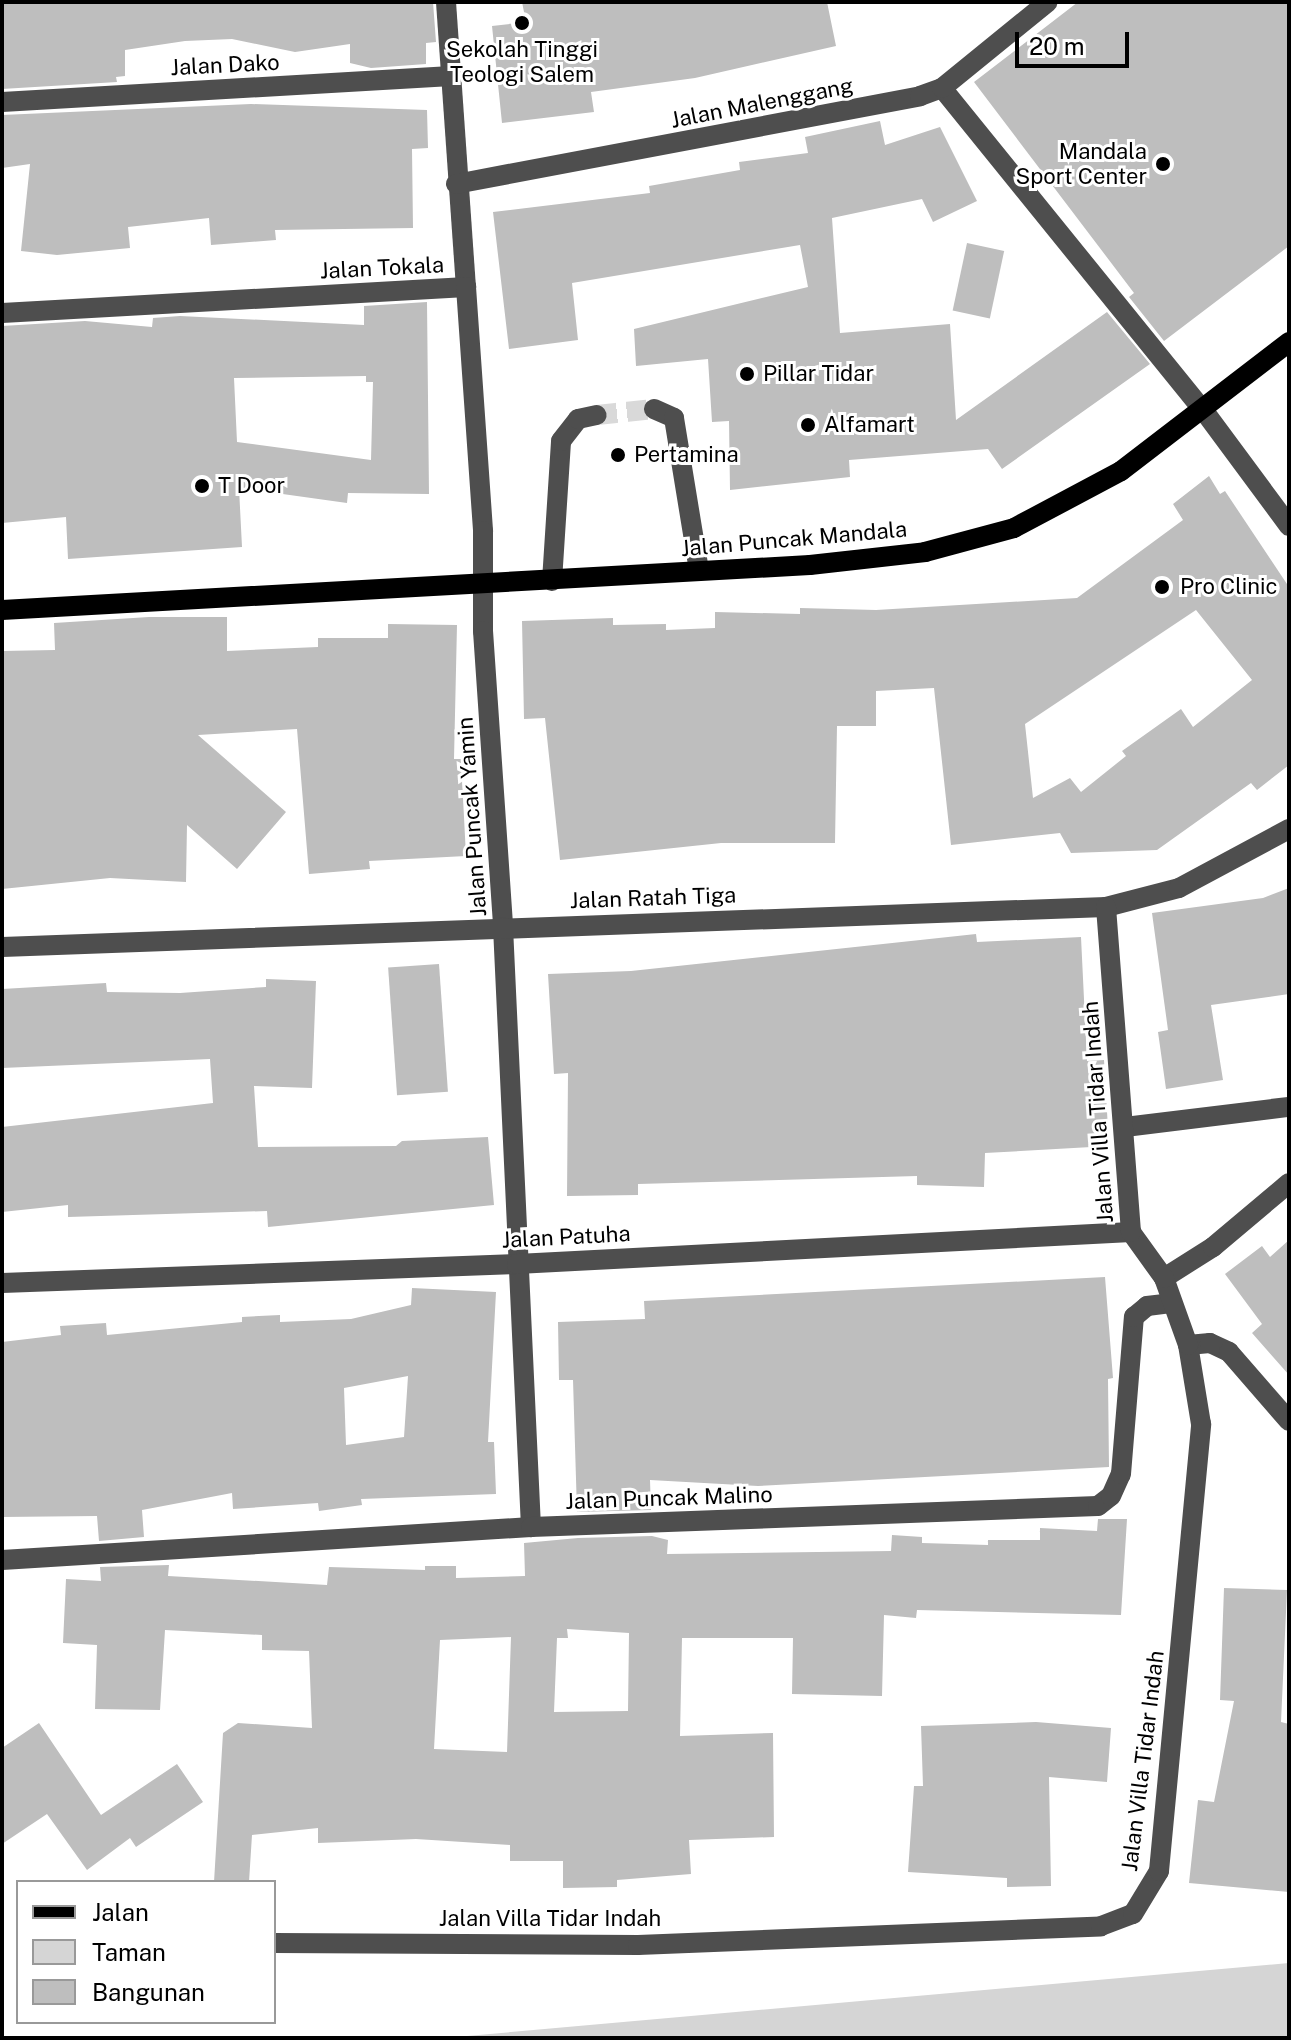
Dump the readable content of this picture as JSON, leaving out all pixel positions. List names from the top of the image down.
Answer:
{
  "streets": {
    "main road": ["Jalan Puncak Mandala"],
    "street": [
      "Jalan Dako",
      "Jalan Malenggang",
      "Jalan Tokala",
      "Jalan Puncak Yamin",
      "Jalan Ratah Tiga",
      "Jalan Villa Tidar Indah",
      "Jalan Patuha",
      "Jalan Puncak Malino"
    ]
  },
  "crossings": [
    ["Jalan Tokala", "Jalan Puncak Mandala"],
    ["Jalan Tokala", "Jalan Puncak Yamin"],
    ["Jalan Puncak Mandala", "Jalan Puncak Yamin"],
    ["Jalan Puncak Yamin", "Jalan Ratah Tiga"],
    ["Jalan Puncak Yamin", "Jalan Patuha"],
    ["Jalan Puncak Yamin", "Jalan Puncak Malino"],
    ["Jalan Ratah Tiga", "Jalan Villa Tidar Indah"],
    ["Jalan Villa Tidar Indah", "Jalan Patuha"],
    ["Jalan Villa Tidar Indah", "Jalan Puncak Malino"]
  ],
  "places": [
    "Sekolah Tinggi Teologi Salem",
    "Mandala Sport Center",
    "Pillar Tidar",
    "Alfamart",
    "Pertamina",
    "T Door",
    "Pro Clinic"
  ],
  "legend": ["Jalan", "Taman", "Bangunan"],
  "scale_bar": "20 m"
}
